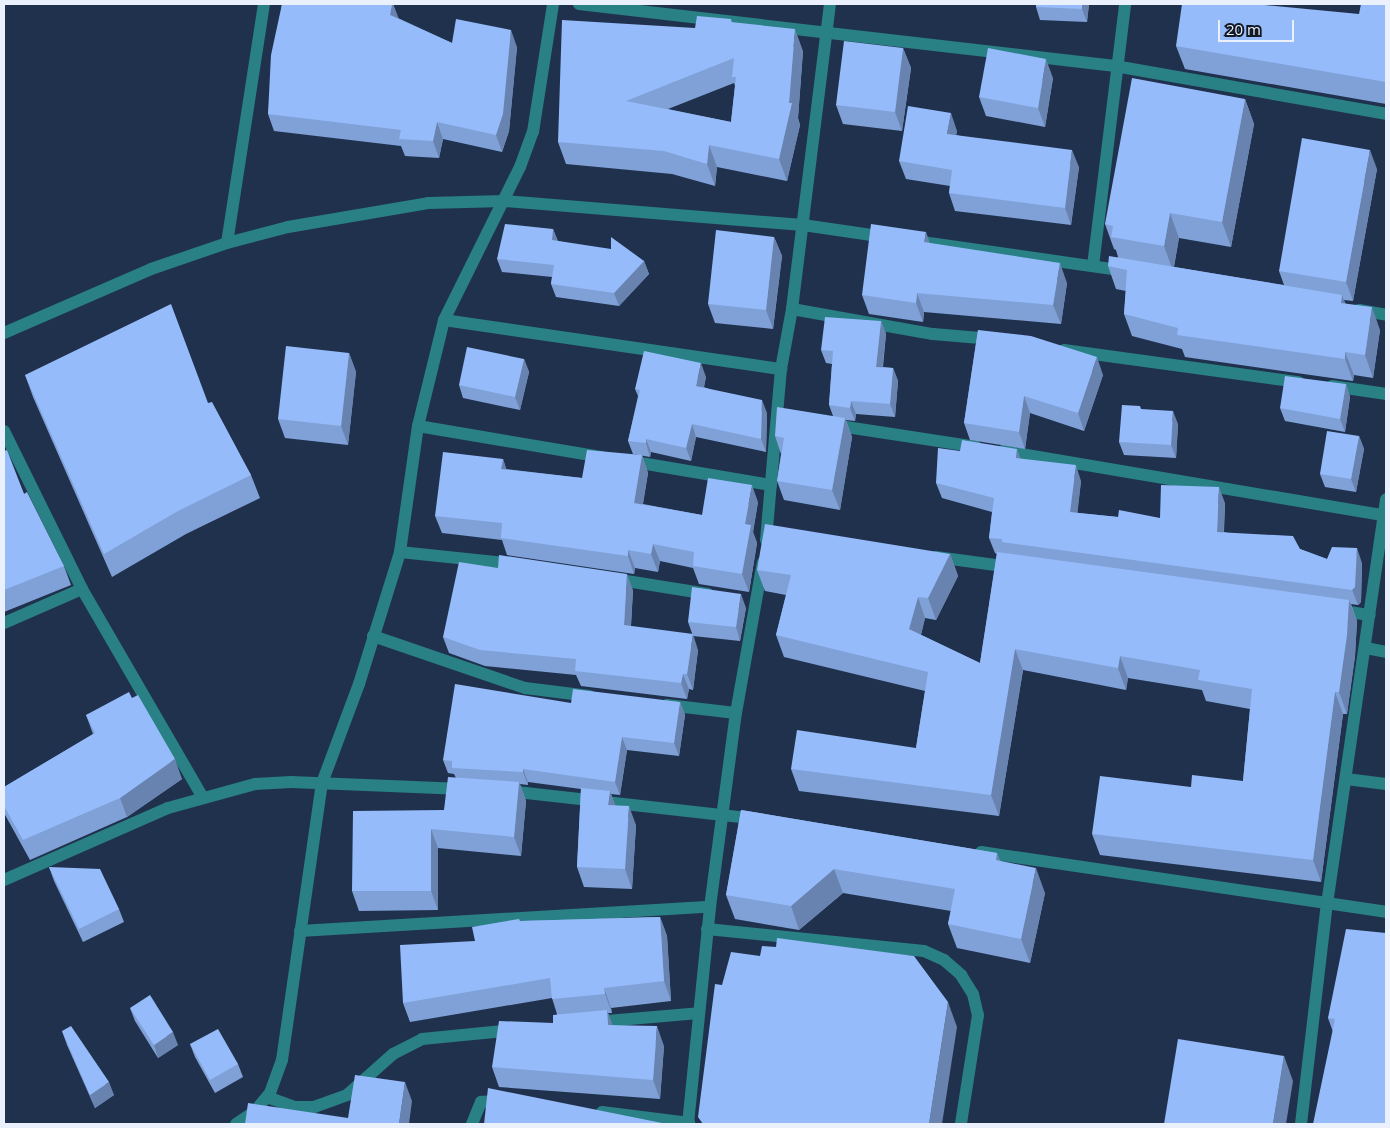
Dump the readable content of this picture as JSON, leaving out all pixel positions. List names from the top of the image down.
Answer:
{
  "scale_bar": "20 m"
}
